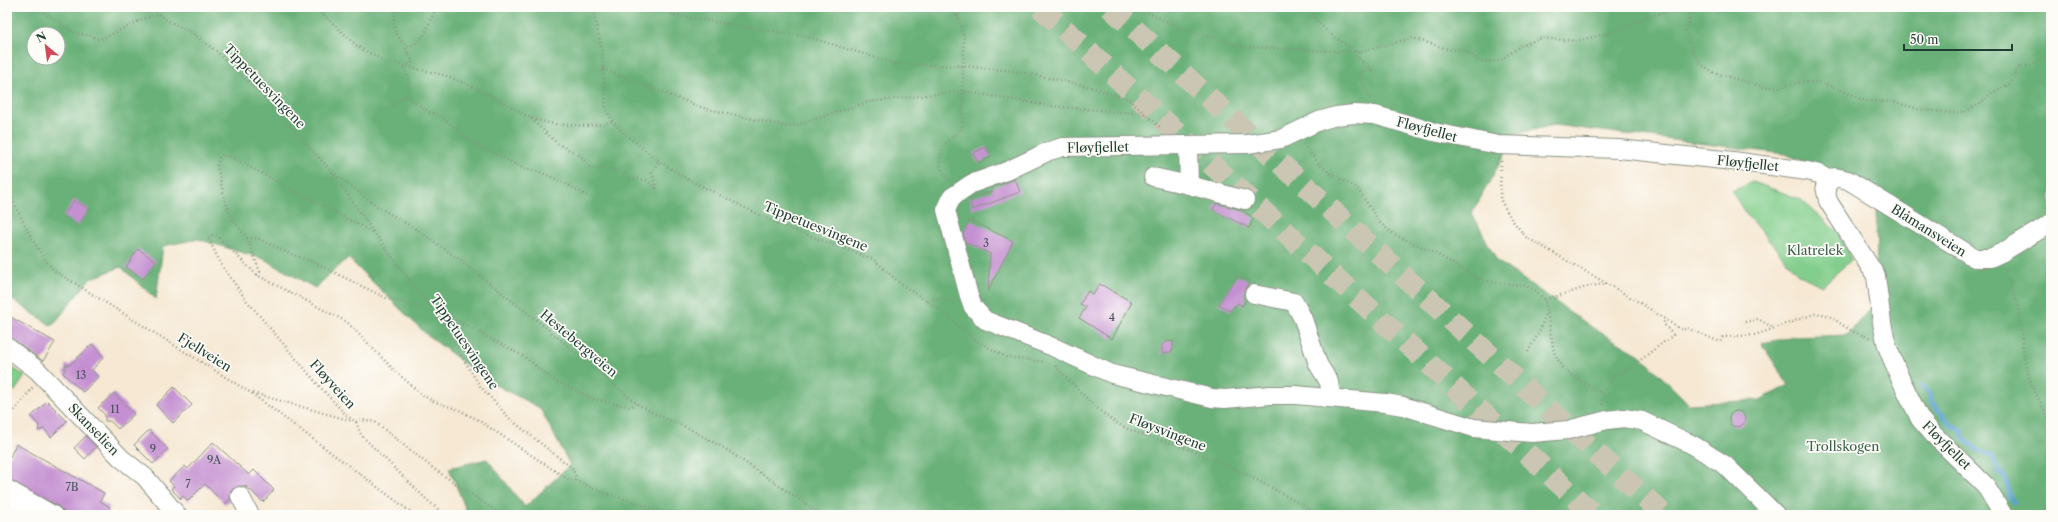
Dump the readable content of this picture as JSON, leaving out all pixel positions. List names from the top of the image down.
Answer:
{
  "streets": {
    "street": ["Fløyfjellet", "Blåmansveien", "Skanselien"],
    "path": [
      "Tippetuesvingene",
      "Hestebergveien",
      "Fjellveien",
      "Fløyveien",
      "Fløysvingene"
    ]
  },
  "crossings": [
    ["Tippetuesvingene", "Hestebergveien"],
    ["Tippetuesvingene", "Fløysvingene"],
    ["Fløyfjellet", "Blåmansveien"]
  ],
  "parks": ["Klatrelek", "Trollskogen"],
  "house_numbers": [
    "3",
    "4",
    "13",
    "11",
    "9",
    "9A",
    "7",
    "7B"
  ],
  "scale_bar": "50 m",
  "north": "top left"
}
